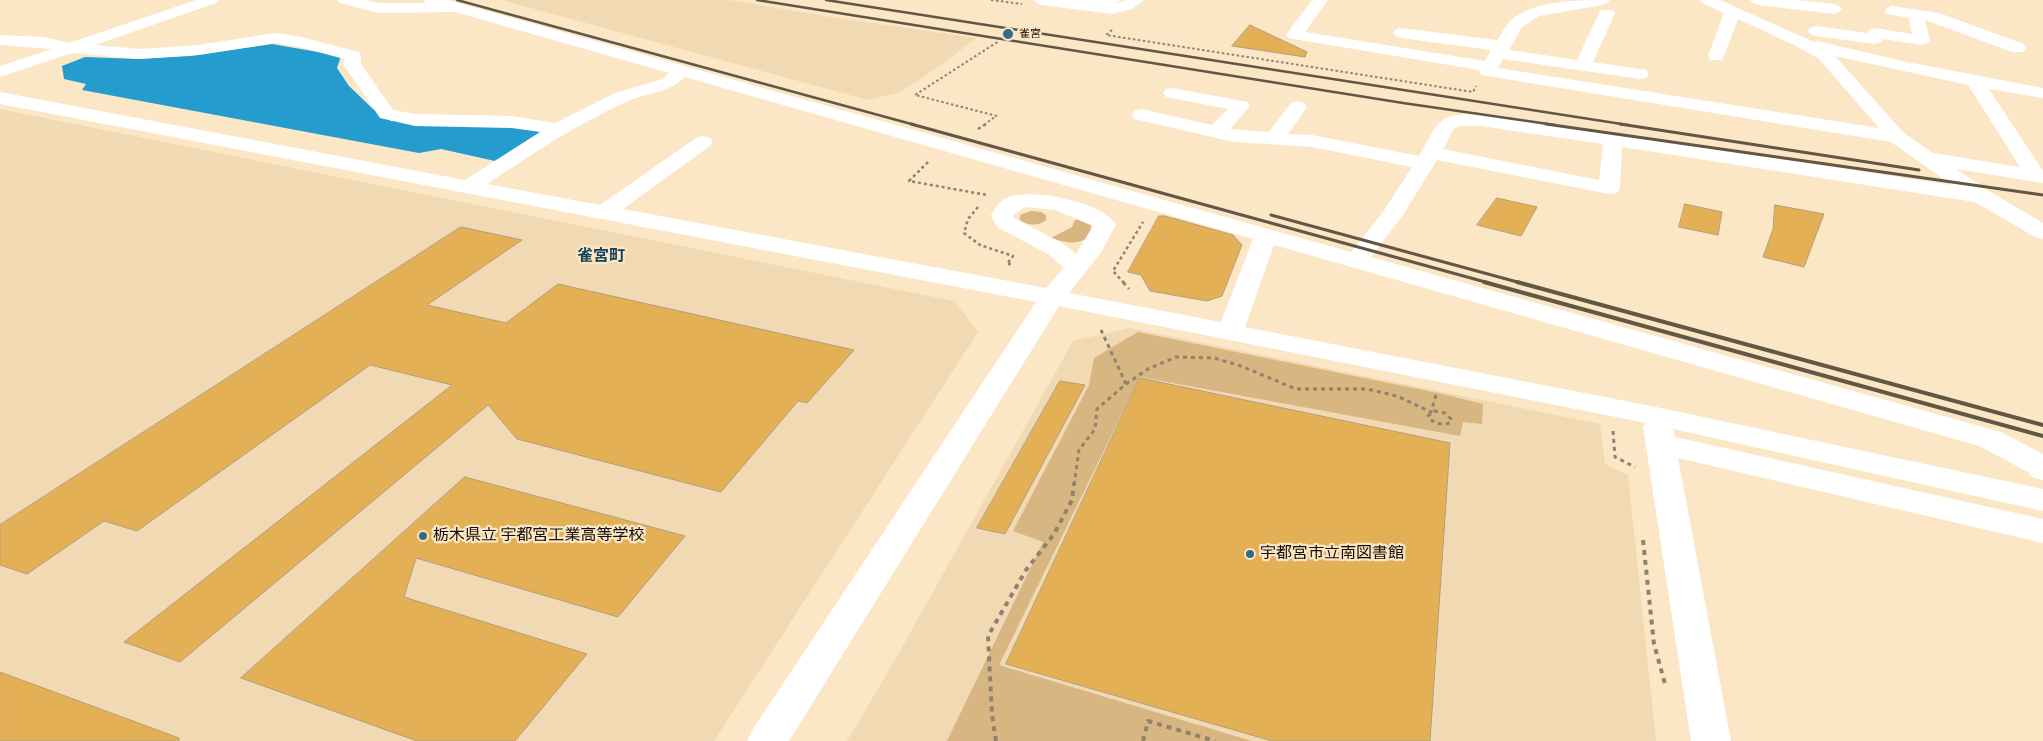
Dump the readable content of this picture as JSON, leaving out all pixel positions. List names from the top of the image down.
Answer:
{
  "districts": ["雀宮町"],
  "places": ["雀宮", "栃木県立 宇都宮工業高等学校", "宇都宮市立南図書館"]
}
